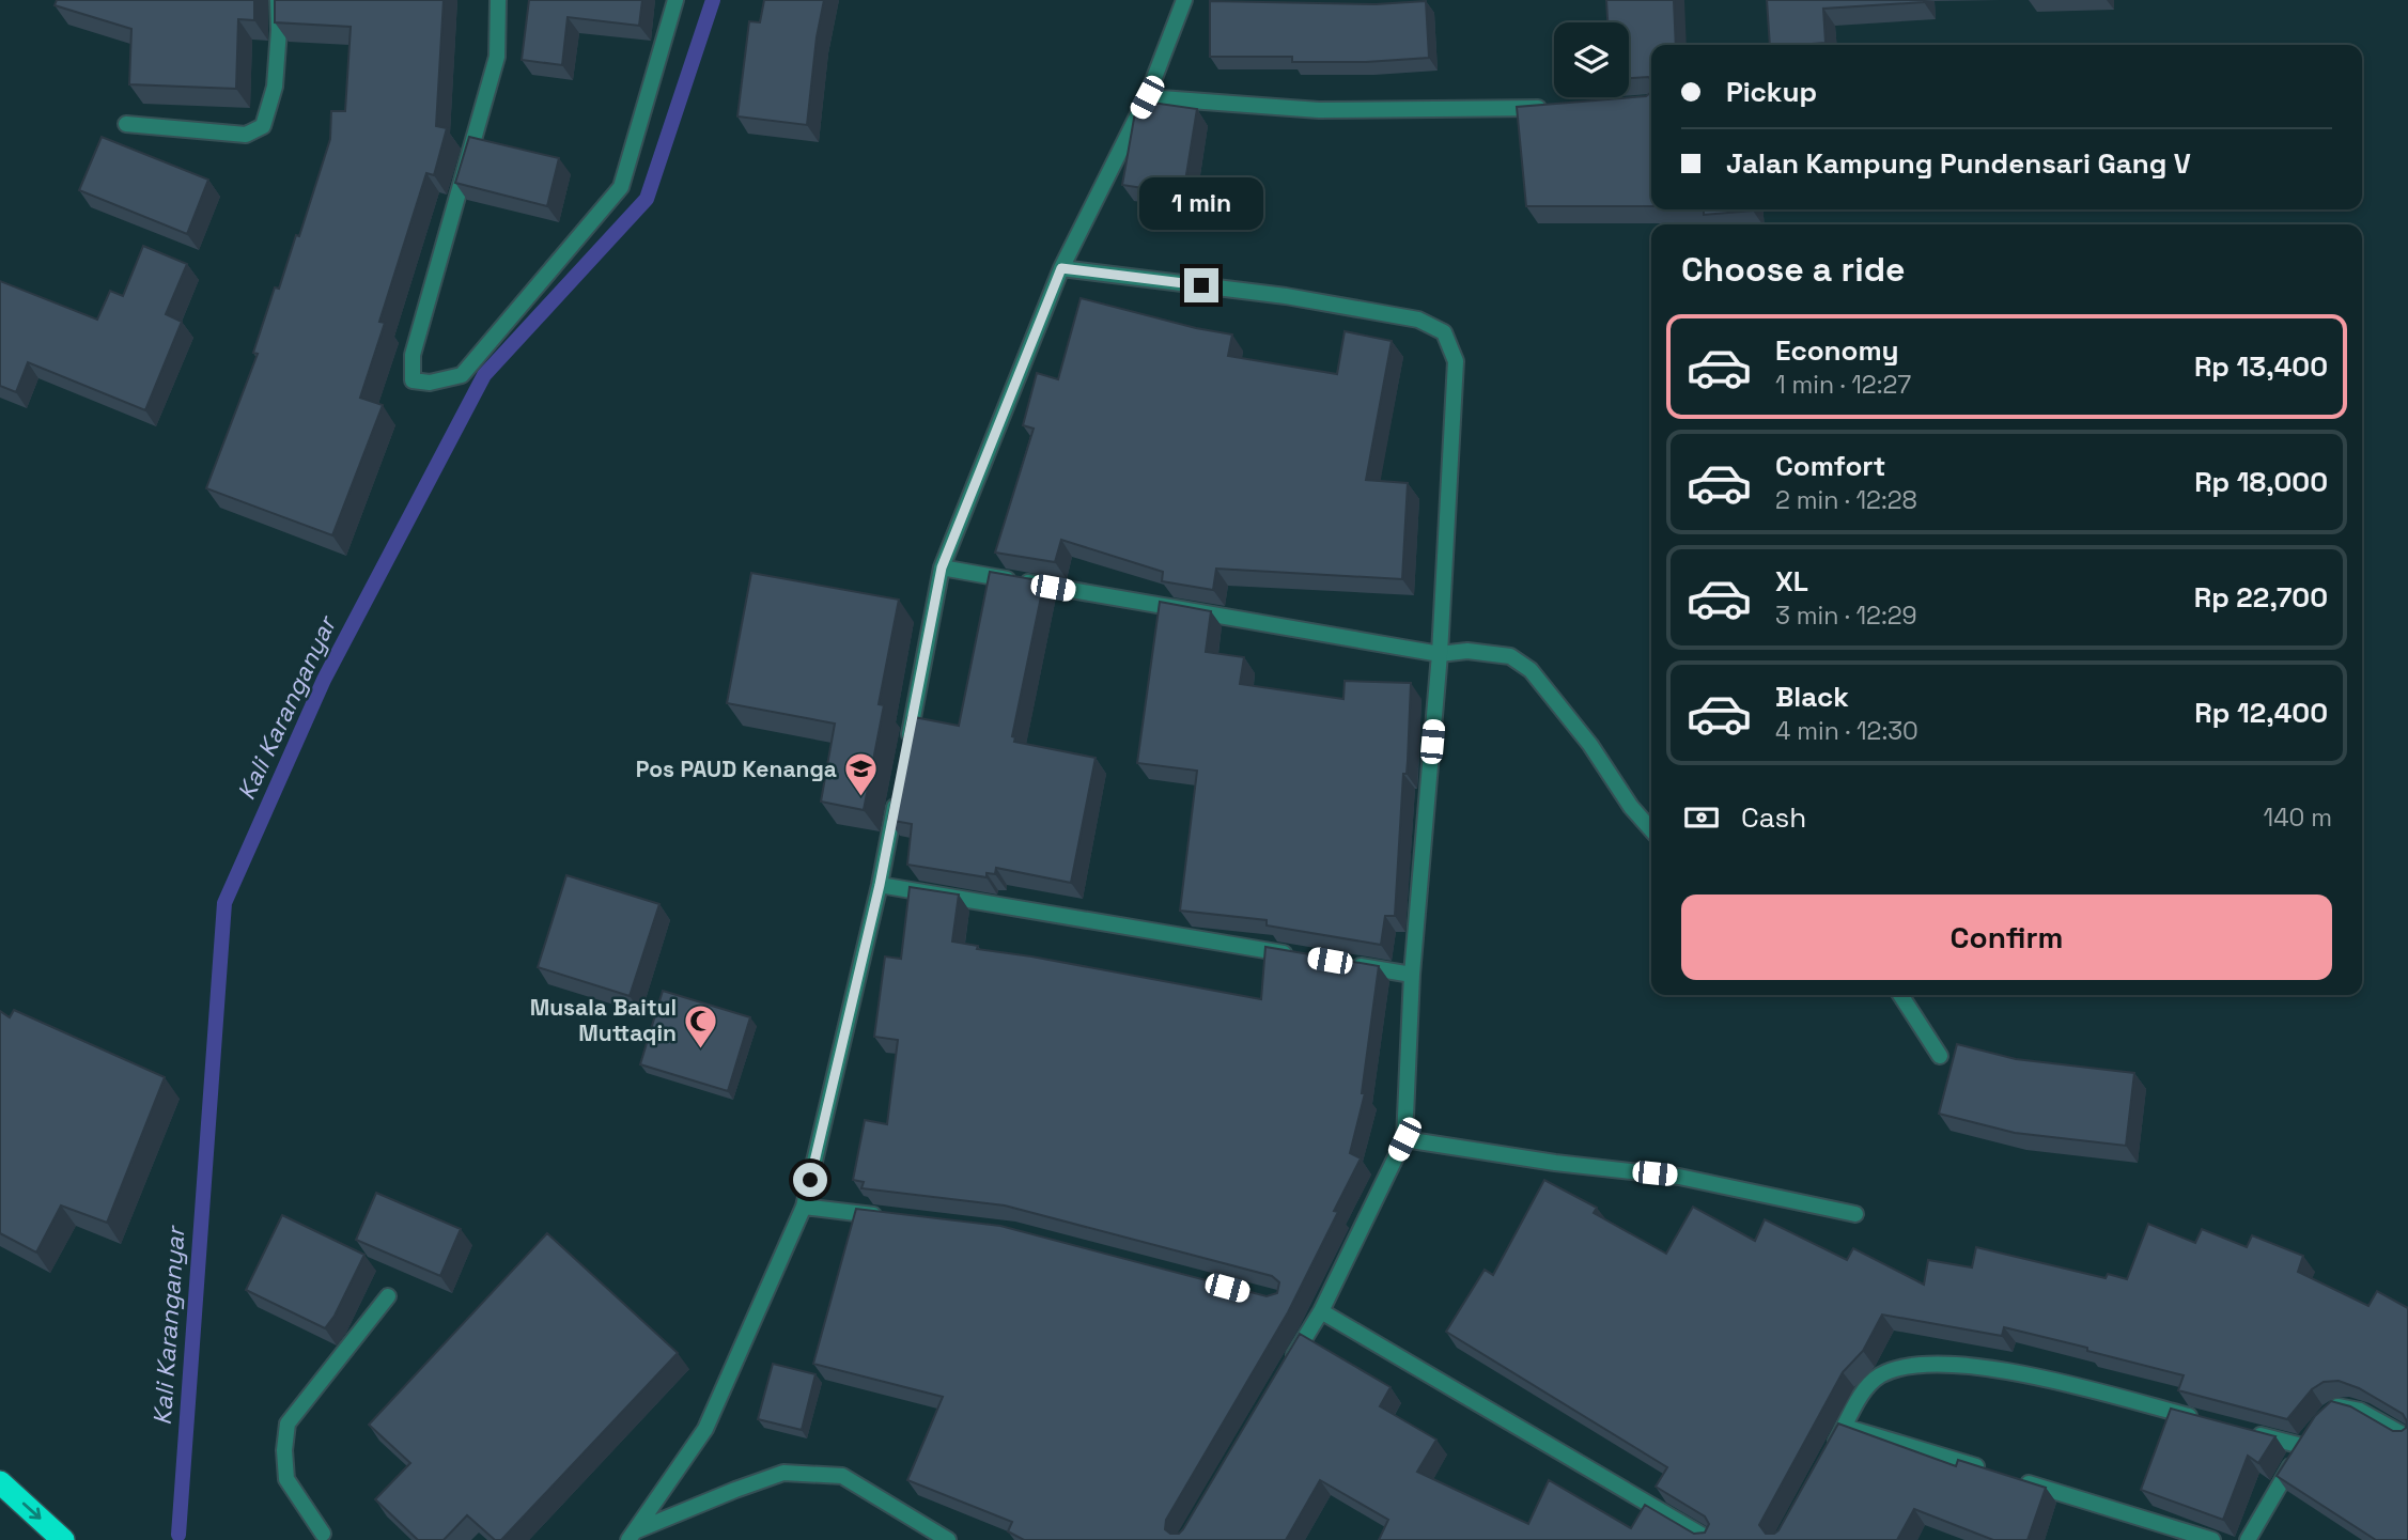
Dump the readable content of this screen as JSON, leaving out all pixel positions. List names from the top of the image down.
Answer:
{
  "water": ["Kali Karanganyar"],
  "places": {
    "school or university": ["Pos PAUD Kenanga"],
    "mosque": ["Musala Baitul Muttaqin"]
  },
  "page": {
    "banner": ["Pickup", "Jalan Kampung Pundensari Gang V"],
    "bubble": "1 min",
    "heading": "Choose a ride",
    "list": [
      {
        "name": "Economy",
        "note": "1 min · 12:27",
        "value": "Rp 13,400"
      },
      {
        "name": "Comfort",
        "note": "2 min · 12:28",
        "value": "Rp 18,000"
      },
      {
        "name": "XL",
        "note": "3 min · 12:29",
        "value": "Rp 22,700"
      },
      {
        "name": "Black",
        "note": "4 min · 12:30",
        "value": "Rp 12,400"
      }
    ],
    "pay": ["Cash", "140 m"],
    "buttons": "Confirm"
  }
}
